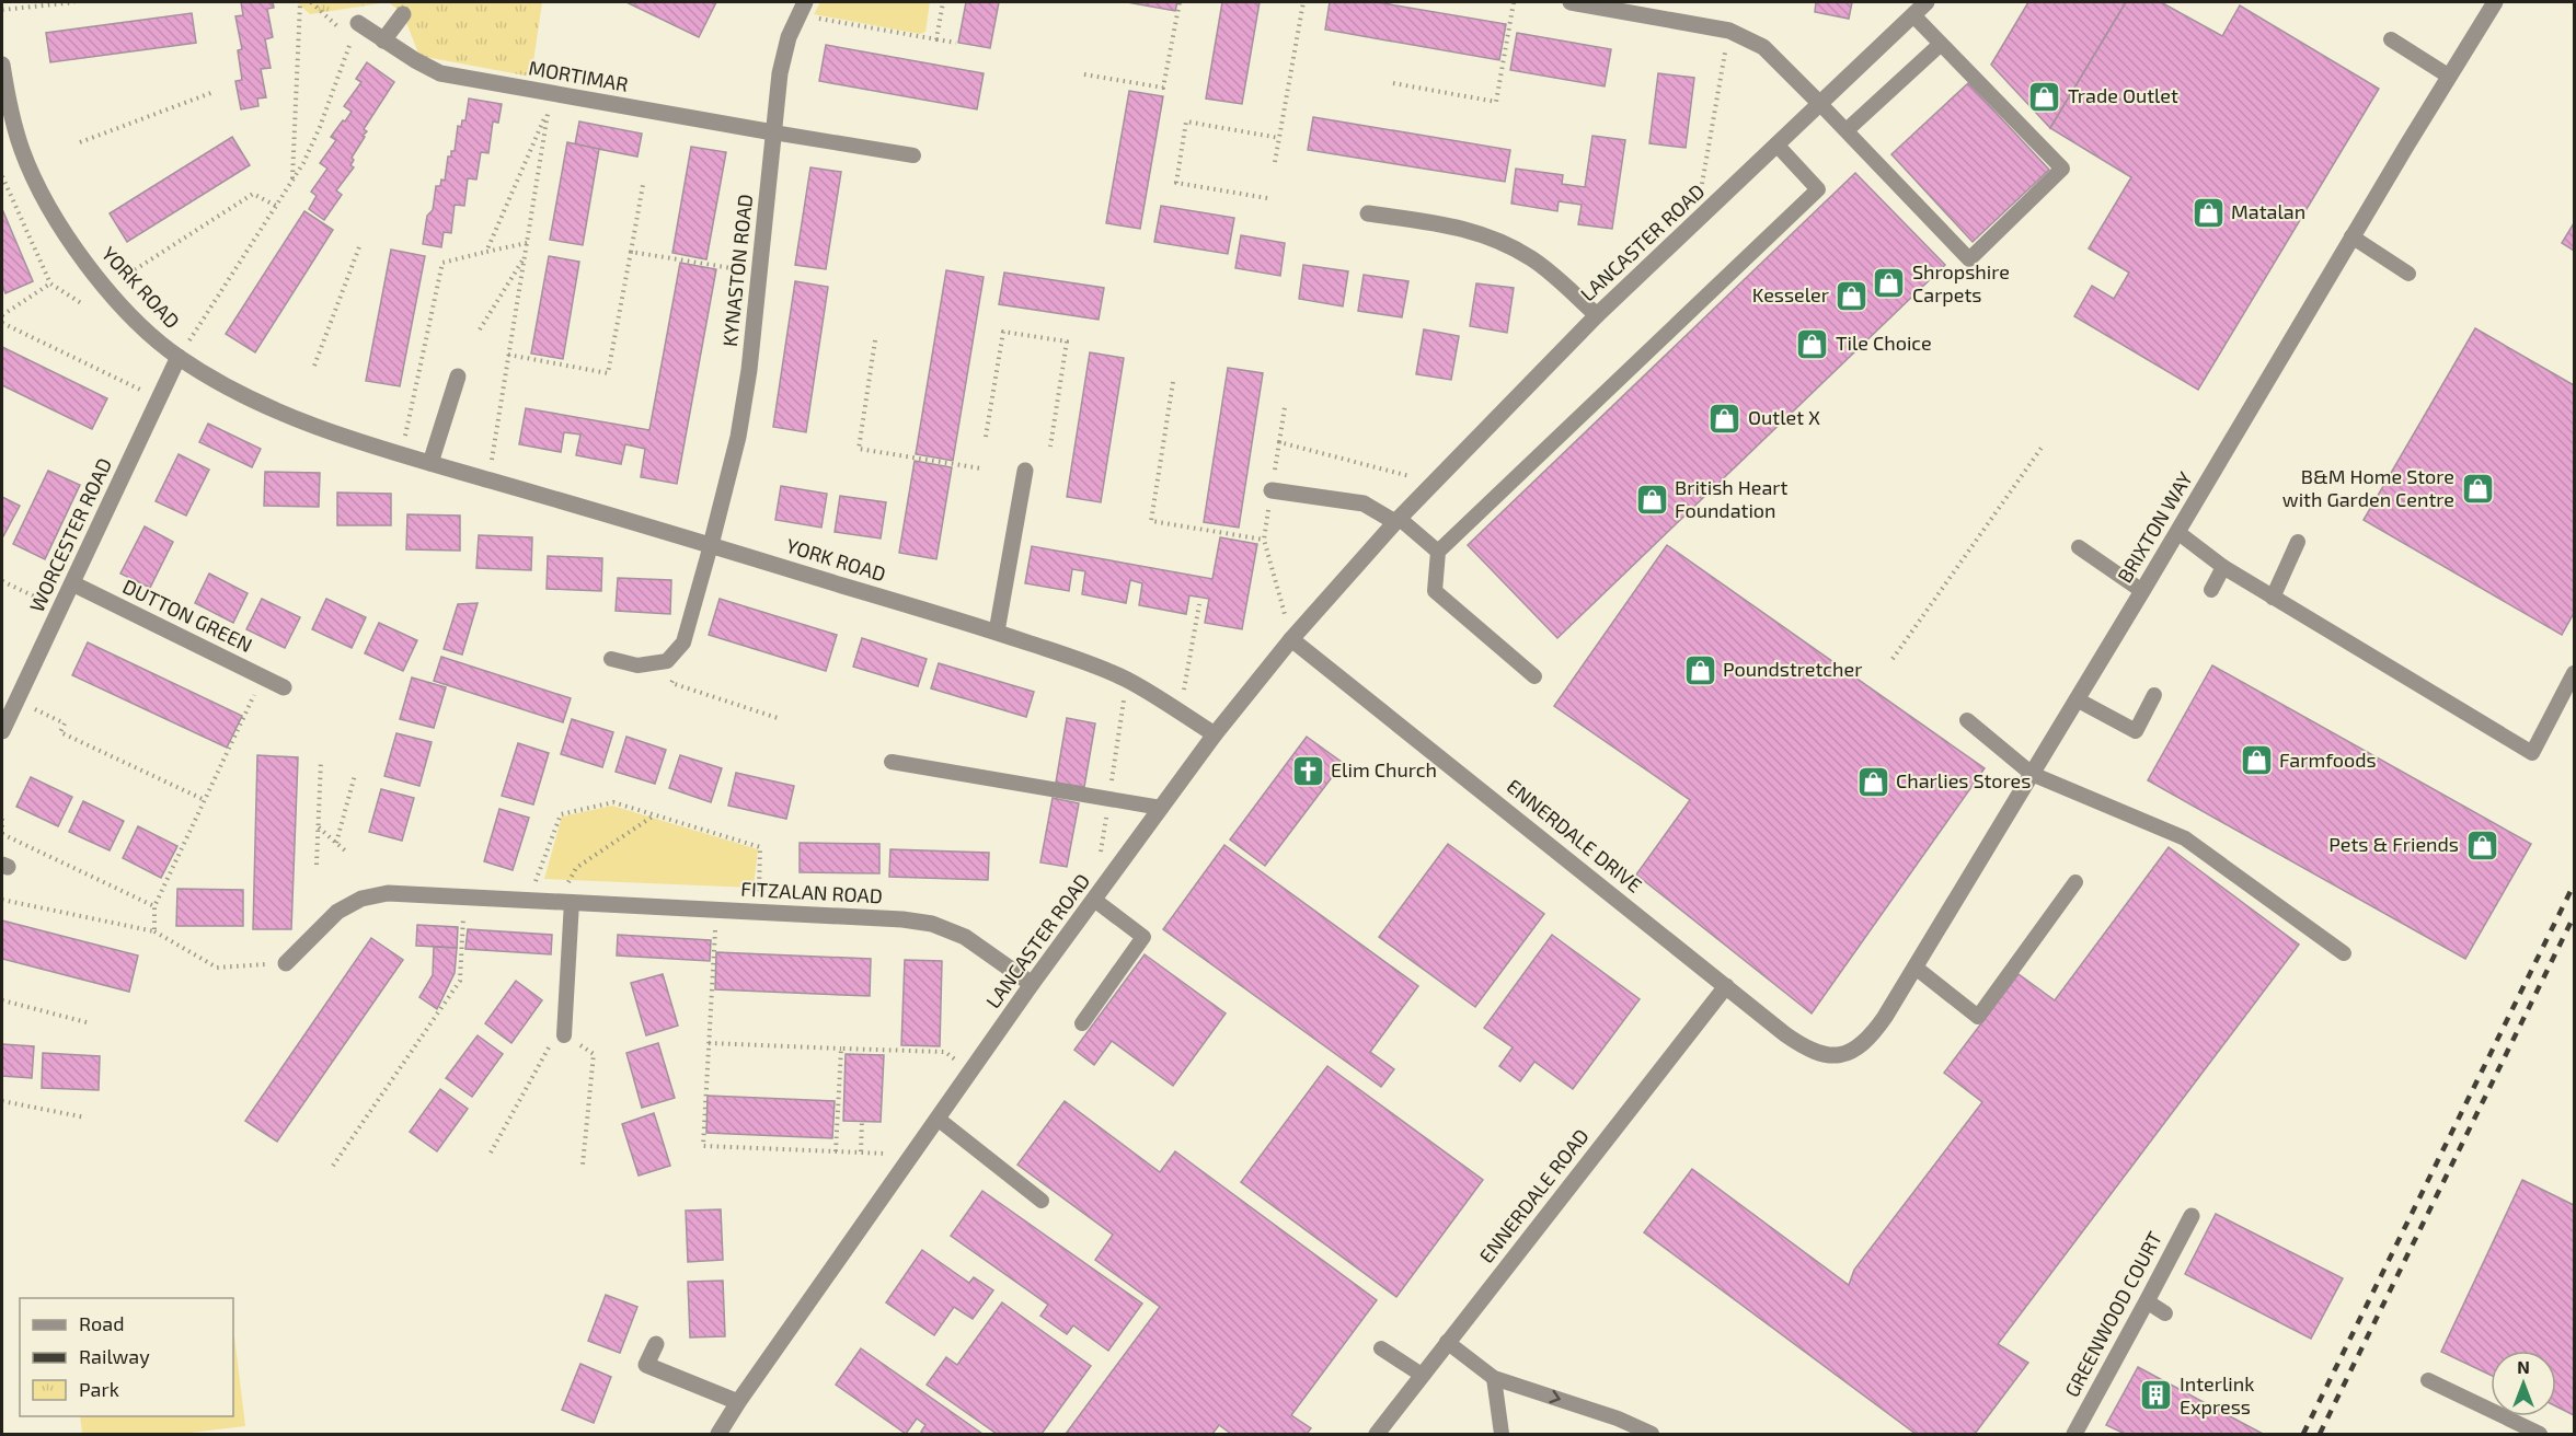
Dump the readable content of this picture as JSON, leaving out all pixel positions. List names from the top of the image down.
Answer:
{
  "streets": {
    "street": [
      "MORTIMAR",
      "LANCASTER ROAD",
      "KYNASTON ROAD",
      "YORK ROAD",
      "BRIXTON WAY",
      "WORCESTER ROAD",
      "DUTTON GREEN",
      "ENNERDALE DRIVE",
      "FITZALAN ROAD",
      "ENNERDALE ROAD",
      "GREENWOOD COURT"
    ]
  },
  "crossings": [
    ["MORTIMAR", "KYNASTON ROAD"],
    ["LANCASTER ROAD", "YORK ROAD"],
    ["LANCASTER ROAD", "ENNERDALE DRIVE"],
    ["LANCASTER ROAD", "FITZALAN ROAD"],
    ["KYNASTON ROAD", "YORK ROAD"],
    ["YORK ROAD", "WORCESTER ROAD"],
    ["BRIXTON WAY", "ENNERDALE DRIVE"],
    ["WORCESTER ROAD", "DUTTON GREEN"],
    ["ENNERDALE DRIVE", "ENNERDALE ROAD"]
  ],
  "places": {
    "shop": [
      "Trade Outlet",
      "Matalan",
      "Shropshire Carpets",
      "Kesseler",
      "Tile Choice",
      "Outlet X",
      "B&M Home Store with Garden Centre",
      "British Heart Foundation",
      "Poundstretcher",
      "Farmfoods",
      "Charlies Stores",
      "Pets & Friends"
    ],
    "church": ["Elim Church"],
    "building": ["Interlink Express"]
  },
  "legend": ["Road", "Railway", "Park"],
  "north": "top"
}
